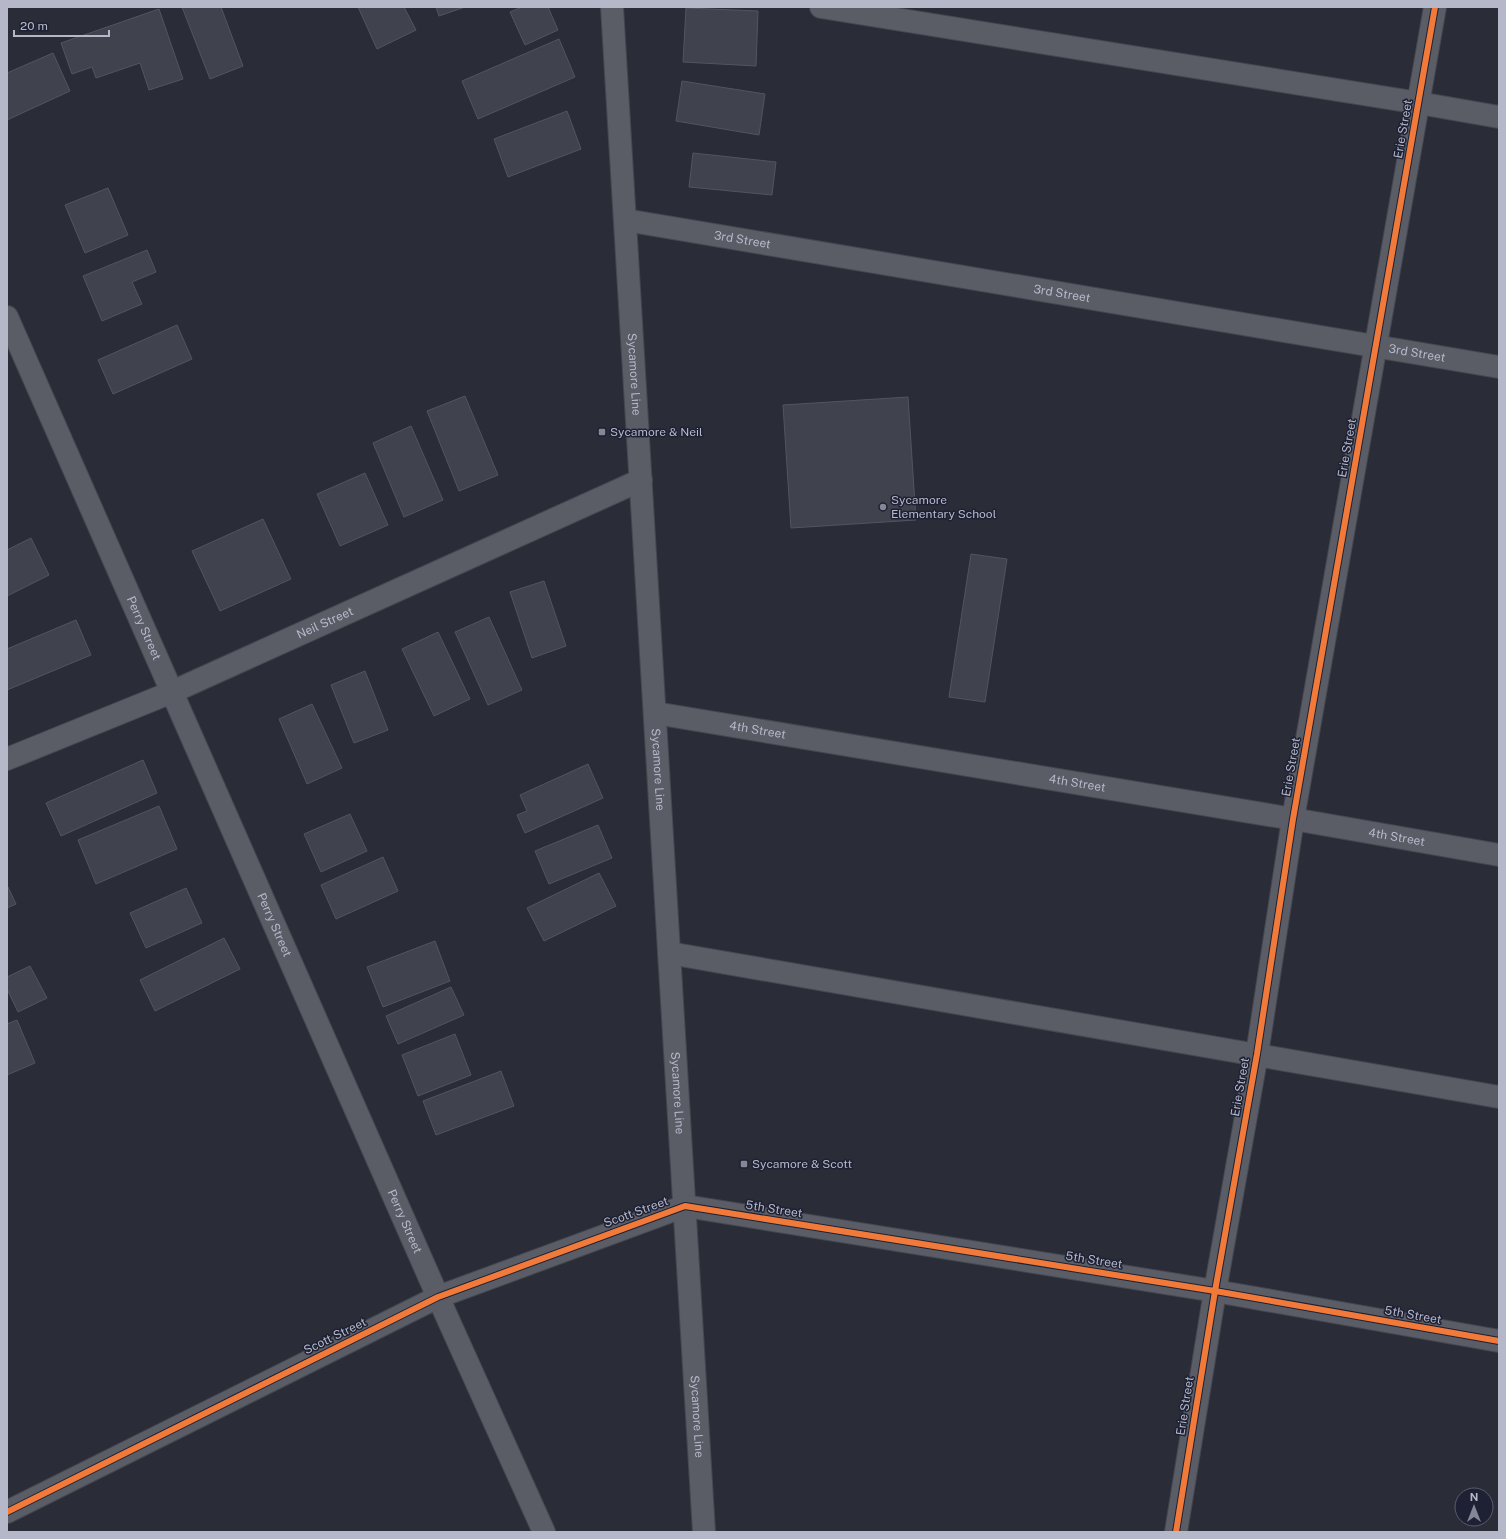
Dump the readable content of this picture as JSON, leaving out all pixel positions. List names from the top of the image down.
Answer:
{
  "streets": {
    "street": [
      "Erie Street",
      "3rd Street",
      "Sycamore Line",
      "Neil Street",
      "Perry Street",
      "4th Street",
      "5th Street",
      "Scott Street"
    ]
  },
  "crossings": [
    ["Erie Street", "3rd Street"],
    ["Erie Street", "4th Street"],
    ["Erie Street", "5th Street"],
    ["3rd Street", "Sycamore Line"],
    ["Sycamore Line", "Neil Street"],
    ["Sycamore Line", "4th Street"],
    ["Sycamore Line", "5th Street"],
    ["Sycamore Line", "Scott Street"],
    ["Neil Street", "Perry Street"],
    ["Perry Street", "Scott Street"],
    ["5th Street", "Scott Street"]
  ],
  "places": {
    "transit": ["Sycamore & Neil", "Sycamore & Scott"],
    "other": ["Sycamore Elementary School"]
  },
  "scale_bar": "20 m",
  "north": "top"
}
